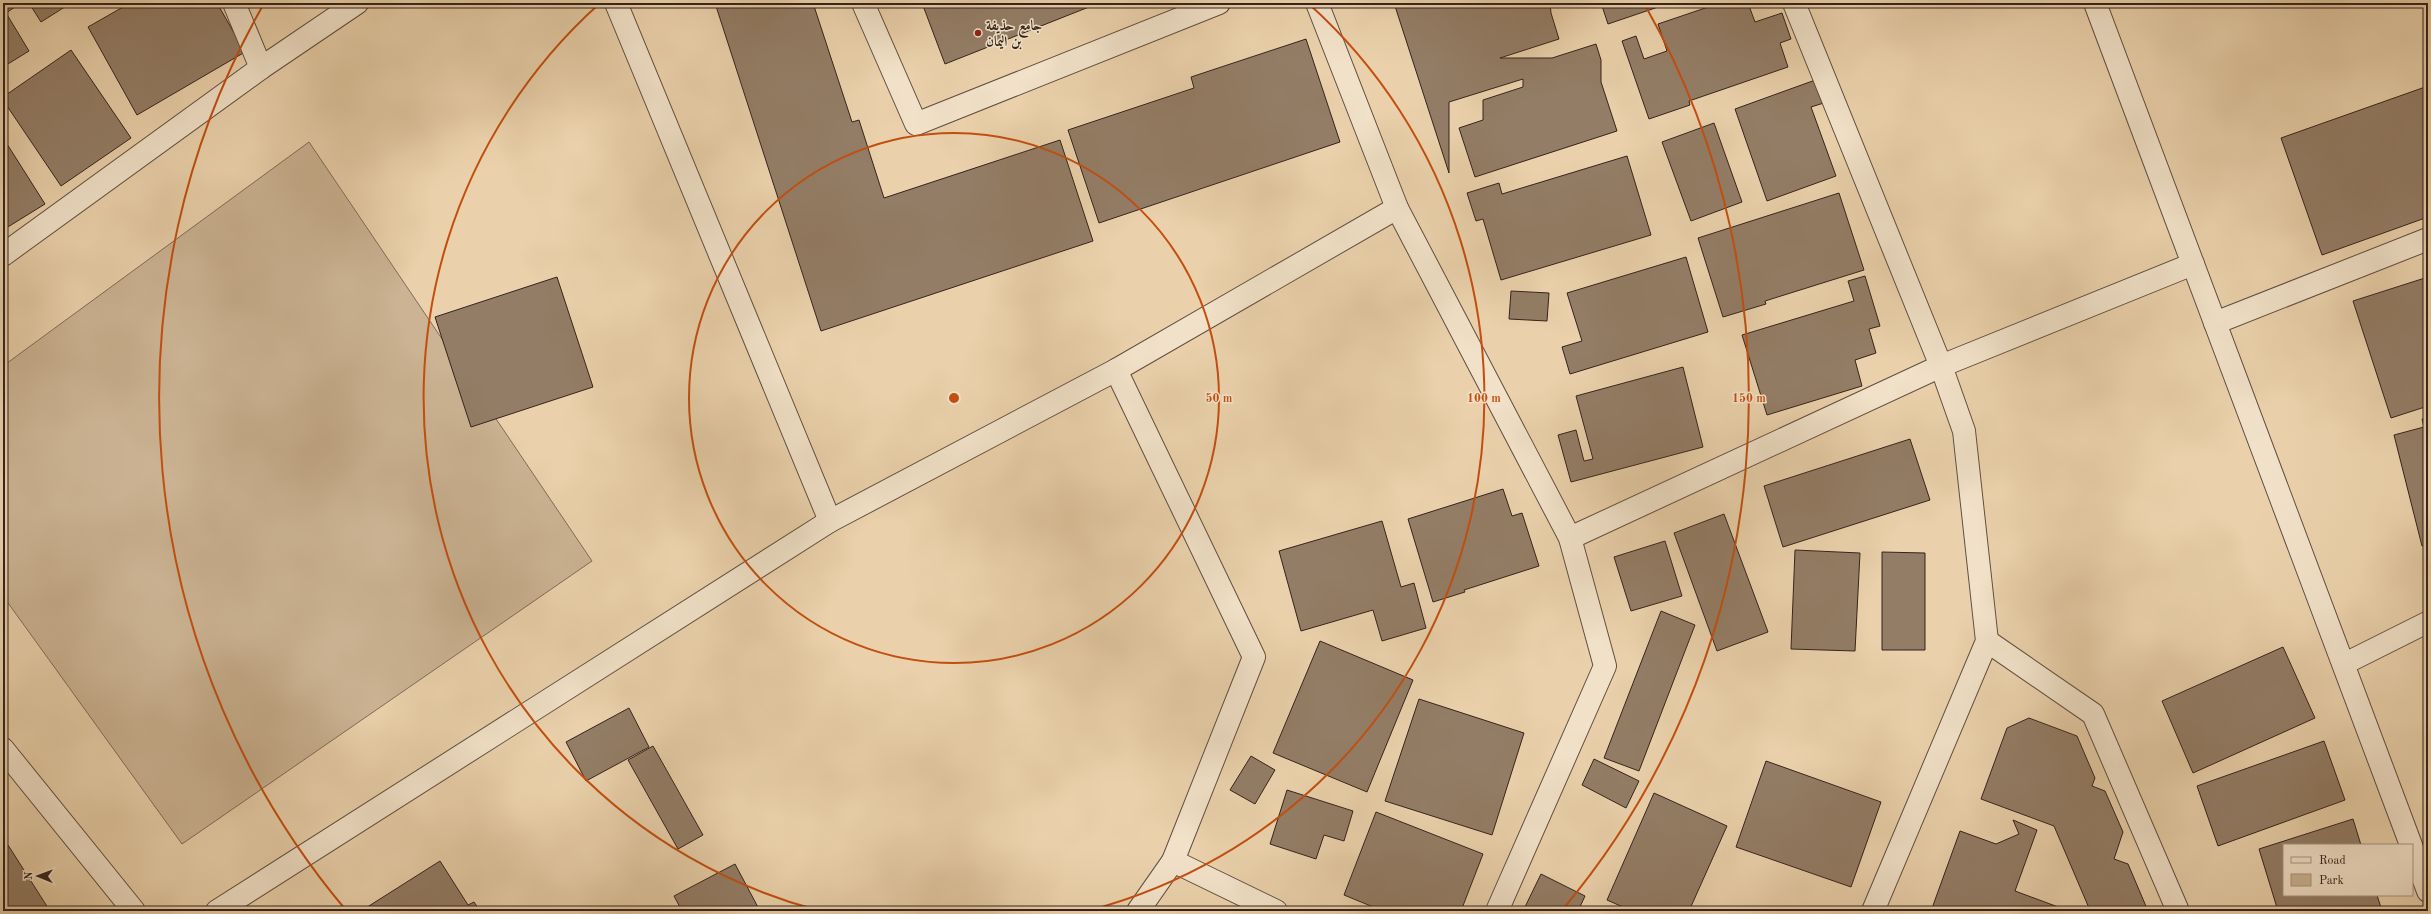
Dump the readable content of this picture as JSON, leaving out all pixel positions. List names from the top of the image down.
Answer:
{
  "places": ["جامع حذيفة بن اليمان"],
  "legend": ["Road", "Park"],
  "north": "left",
  "rings": ["50 m", "100 m", "150 m"]
}
